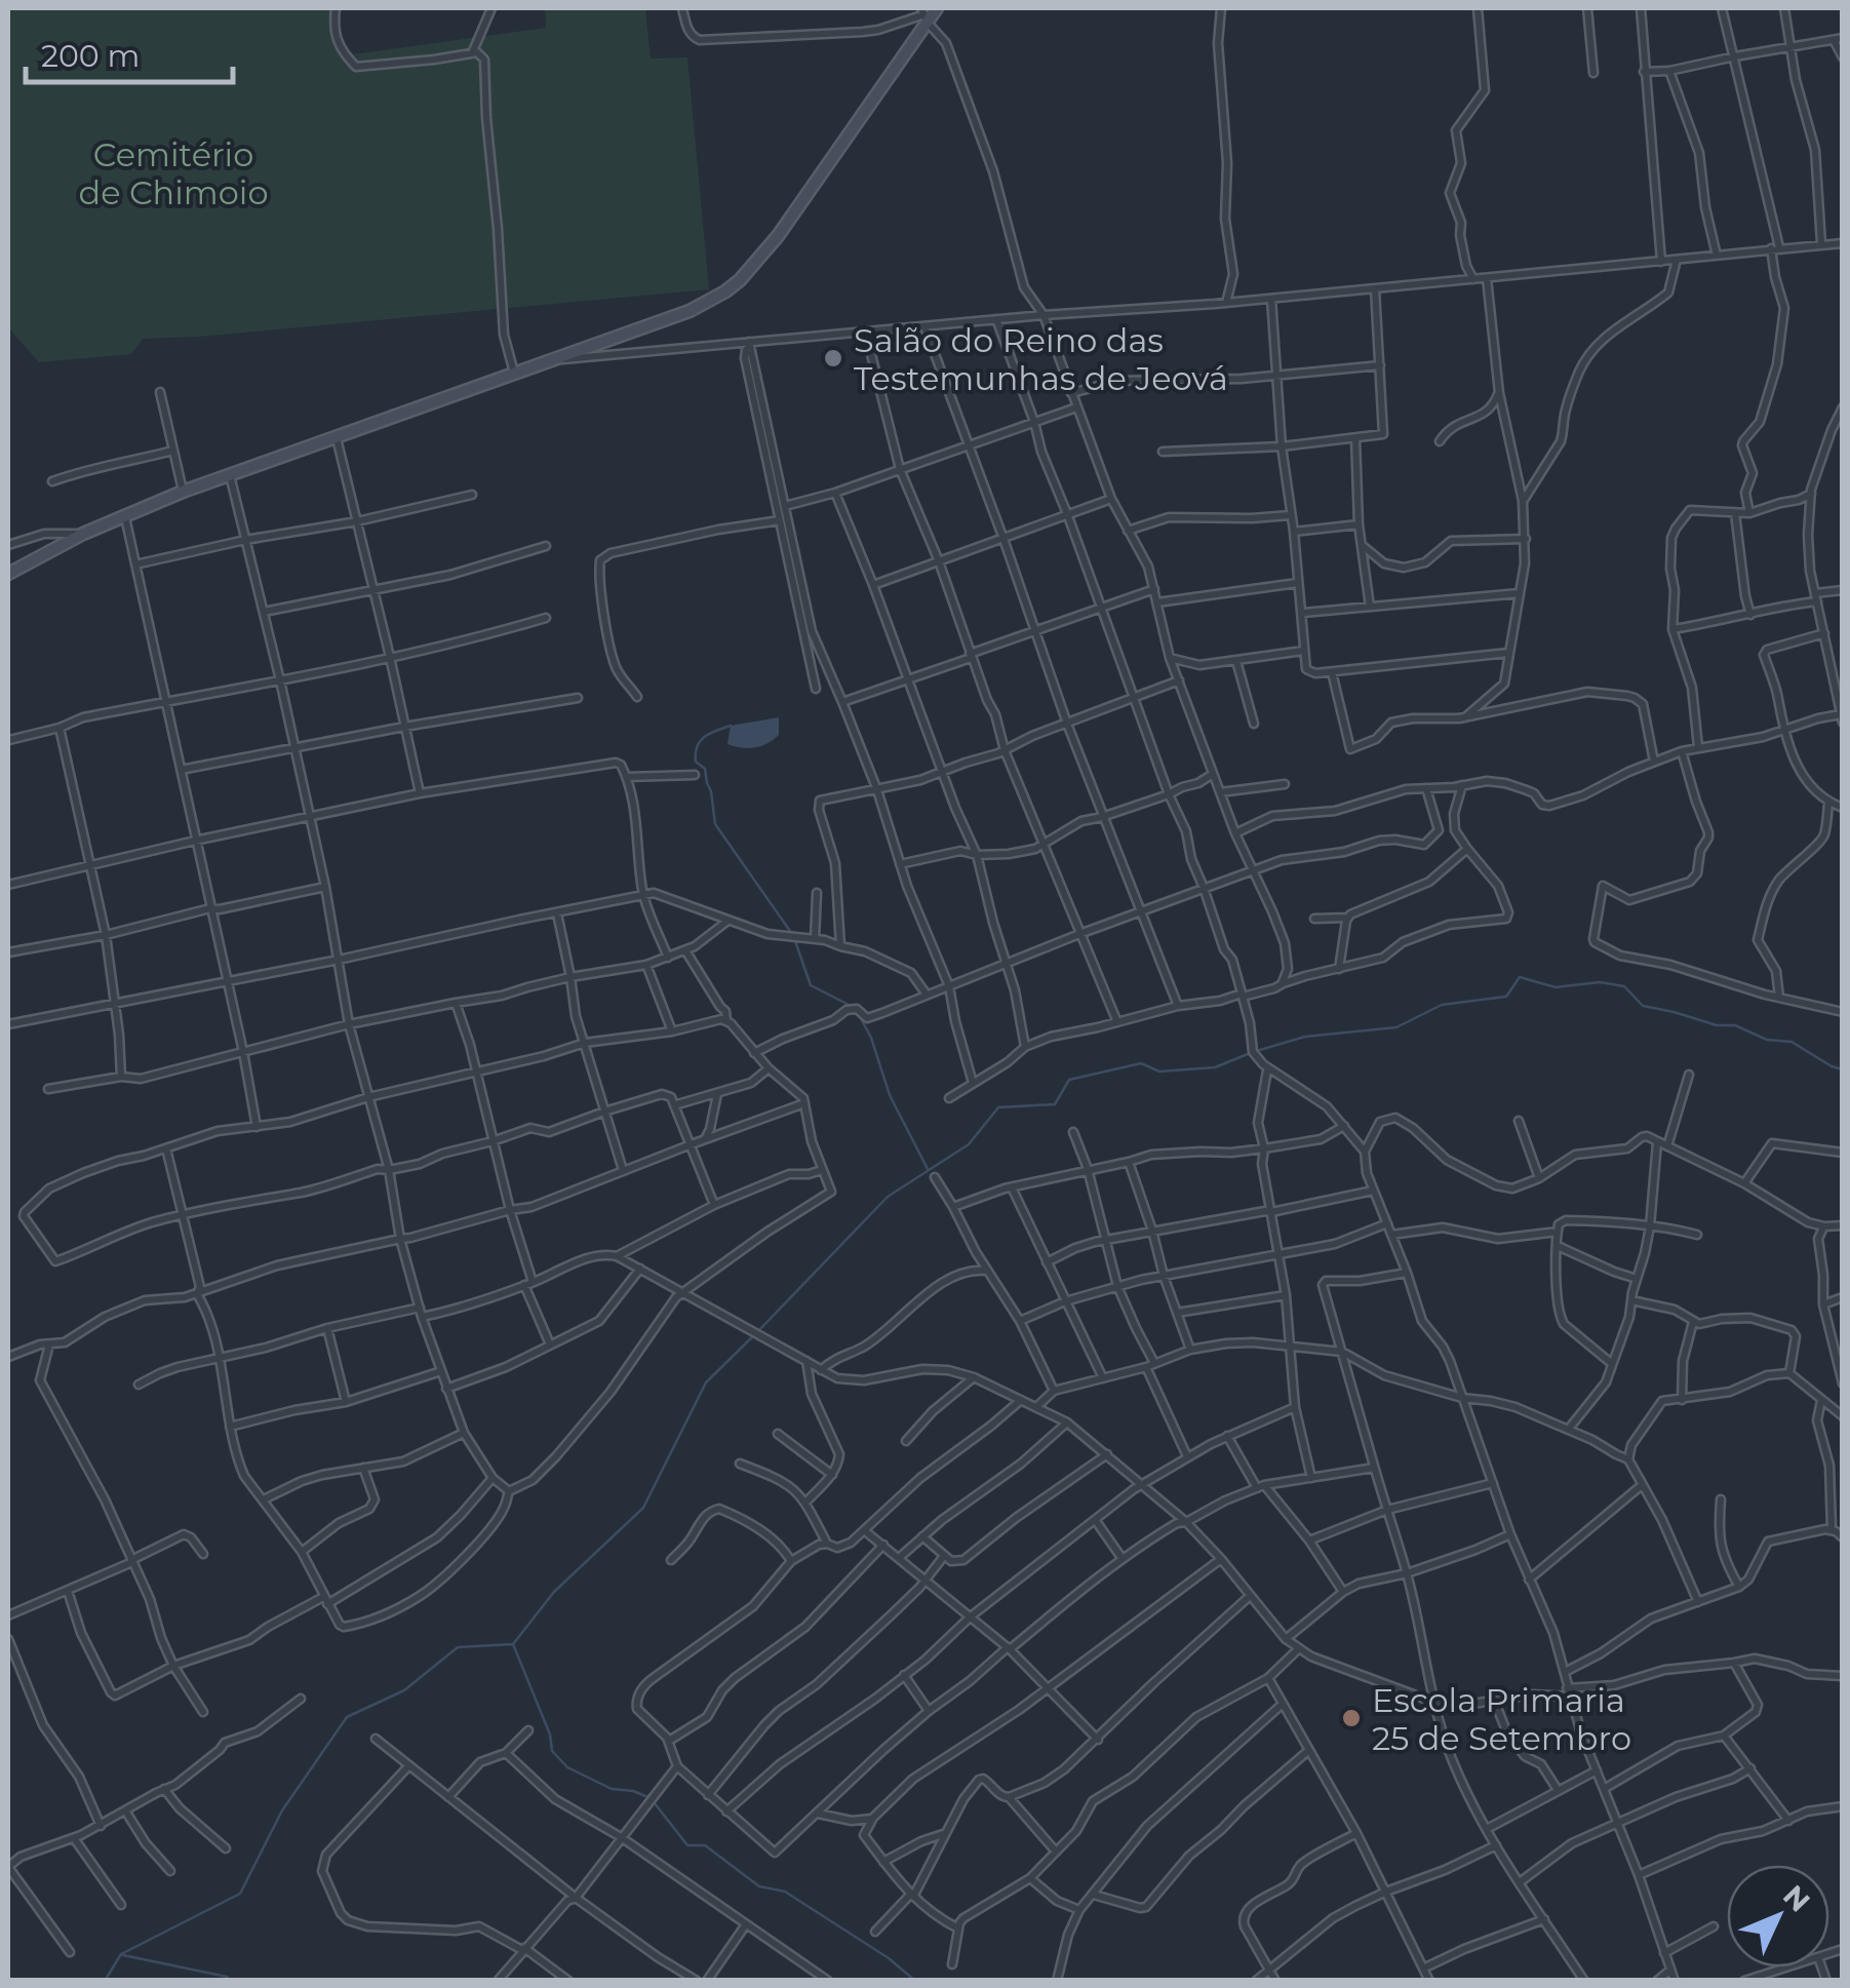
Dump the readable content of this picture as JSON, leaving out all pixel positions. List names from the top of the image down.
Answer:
{
  "parks": ["Cemitério de Chimoio"],
  "places": ["Salão do Reino das Testemunhas de Jeová", "Escola Primaria 25 de Setembro"],
  "scale_bar": "200 m",
  "north": "top right"
}
